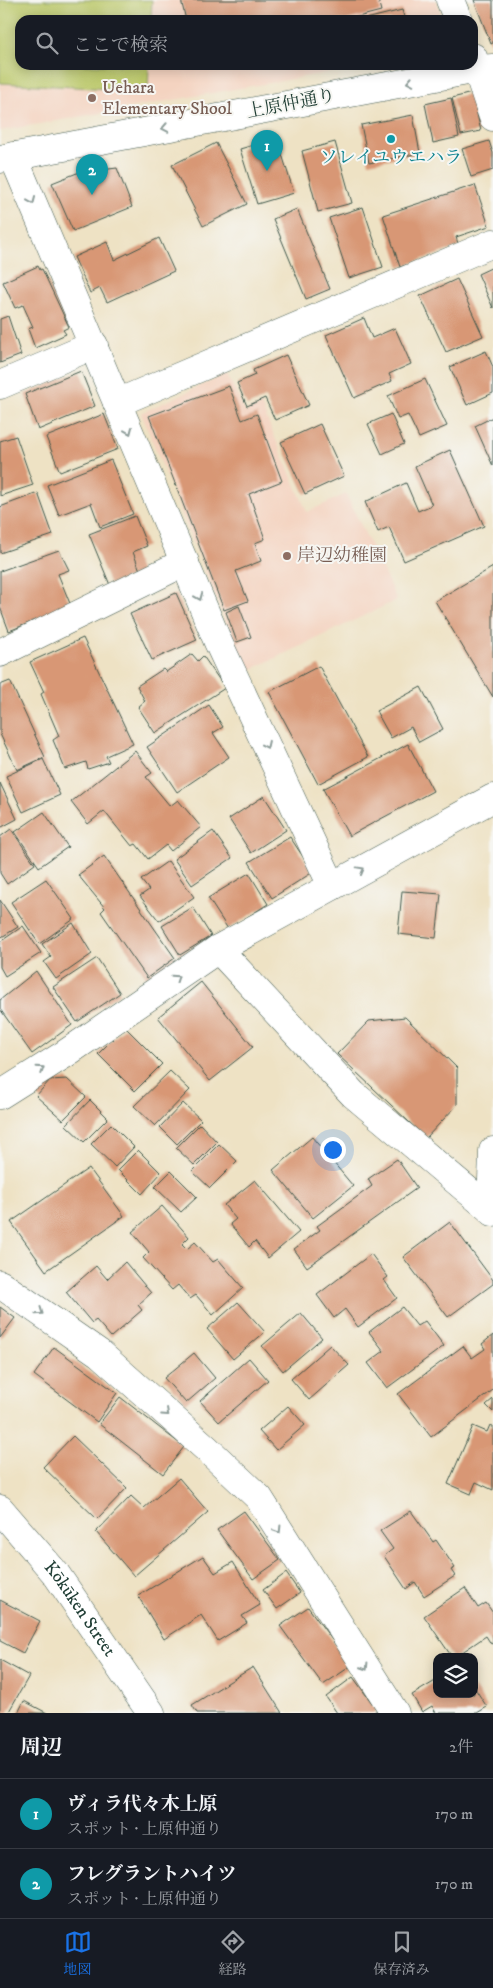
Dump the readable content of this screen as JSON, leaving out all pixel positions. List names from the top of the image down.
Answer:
{
  "streets": {
    "street": ["上原仲通り", "Kōkūken Street"]
  },
  "places": ["Uehara Elementary Shool", "ソレイユウエハラ", "岸辺幼稚園"],
  "page": {
    "search": "ここで検索",
    "pins": ["1", "2"],
    "heading": ["周辺", "2件"],
    "list": [
      {
        "mark": "1",
        "name": "ヴィラ代々木上原",
        "note": "スポット · 上原仲通り",
        "value": "170 m"
      },
      {
        "mark": "2",
        "name": "フレグラントハイツ",
        "note": "スポット · 上原仲通り",
        "value": "170 m"
      }
    ],
    "nav": ["地図", "経路", "保存済み"]
  }
}
